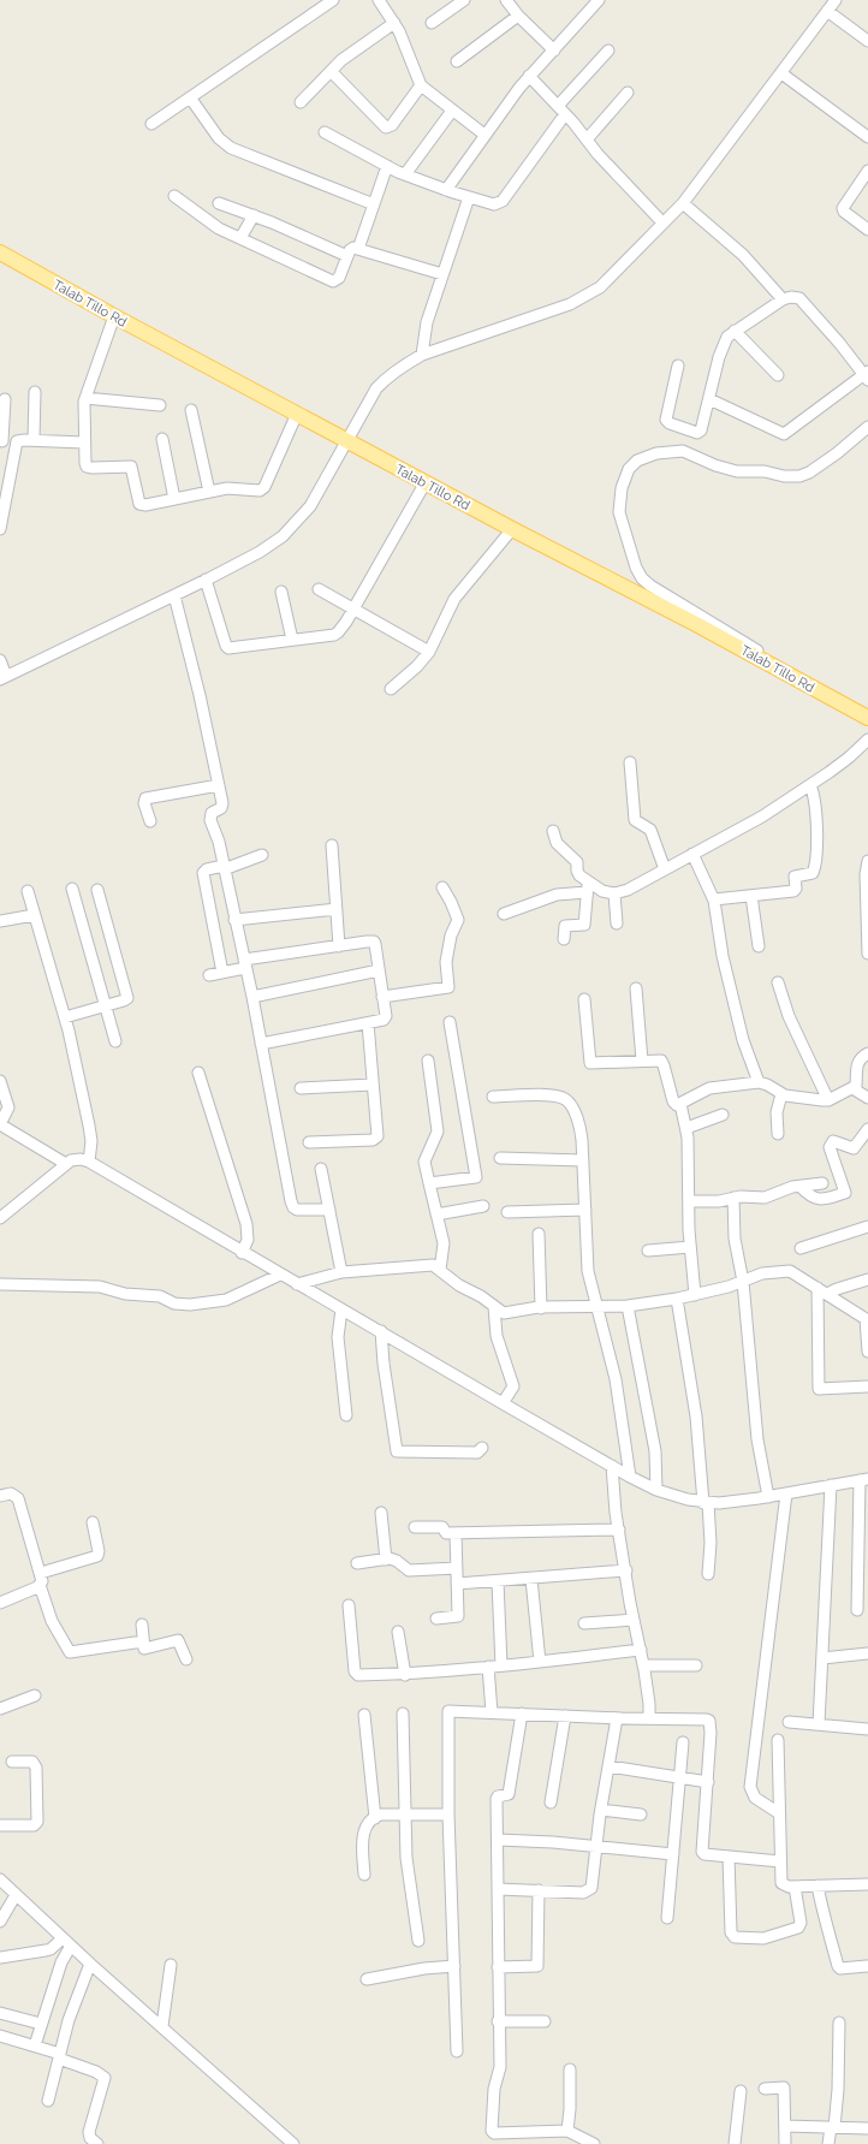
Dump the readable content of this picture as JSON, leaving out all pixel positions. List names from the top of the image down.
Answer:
{
  "streets": {
    "main road": ["Talab Tillo Rd"]
  }
}
